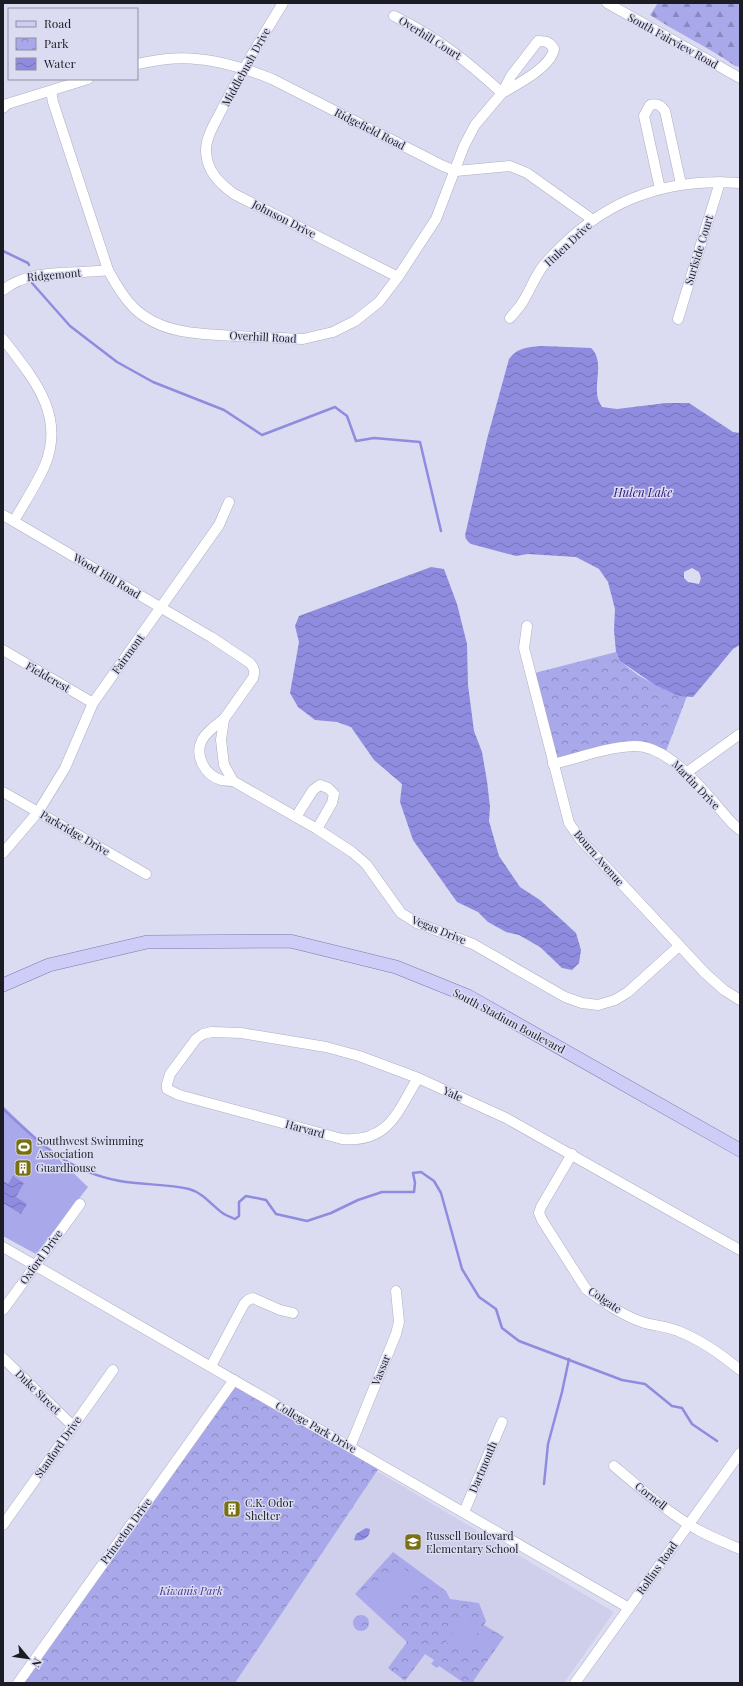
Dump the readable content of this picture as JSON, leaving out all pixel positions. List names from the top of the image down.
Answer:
{
  "streets": {
    "main road": ["South Stadium Boulevard"],
    "street": [
      "Overhill Court",
      "South Fairview Road",
      "Middlebush Drive",
      "Ridgefield Road",
      "Johnson Drive",
      "Hulen Drive",
      "Surfside Court",
      "Ridgemont",
      "Overhill Road",
      "Wood Hill Road",
      "Fairmont",
      "Fieldcrest",
      "Martin Drive",
      "Parkridge Drive",
      "Bourn Avenue",
      "Vegas Drive",
      "Yale",
      "Harvard",
      "Oxford Drive",
      "Colgate",
      "Vassar",
      "Duke Street",
      "College Park Drive",
      "Stanford Drive",
      "Dartmouth",
      "Cornell",
      "Princeton Drive",
      "Rollins Road"
    ]
  },
  "crossings": [
    ["Overhill Court", "Overhill Road"],
    ["Middlebush Drive", "Ridgefield Road"],
    ["Middlebush Drive", "Johnson Drive"],
    ["Ridgefield Road", "Hulen Drive"],
    ["Ridgefield Road", "Overhill Road"],
    ["Johnson Drive", "Overhill Road"],
    ["Hulen Drive", "Surfside Court"],
    ["Ridgemont", "Overhill Road"],
    ["Wood Hill Road", "Fairmont"],
    ["Wood Hill Road", "Vegas Drive"],
    ["Fairmont", "Fieldcrest"],
    ["Fairmont", "Parkridge Drive"],
    ["Martin Drive", "Bourn Avenue"],
    ["Bourn Avenue", "Vegas Drive"],
    ["Yale", "Harvard"],
    ["Yale", "Colgate"],
    ["Oxford Drive", "College Park Drive"],
    ["Vassar", "College Park Drive"],
    ["Duke Street", "Stanford Drive"],
    ["College Park Drive", "Dartmouth"],
    ["College Park Drive", "Princeton Drive"],
    ["College Park Drive", "Rollins Road"],
    ["Cornell", "Rollins Road"]
  ],
  "water": ["Hulen Lake"],
  "parks": ["Kiwanis Park"],
  "places": {
    "sports": ["Southwest Swimming Association"],
    "building": ["Guardhouse", "C.K. Odor Shelter"],
    "school or university": ["Russell Boulevard Elementary School"]
  },
  "legend": ["Road", "Park", "Water"],
  "north": "bottom right"
}
